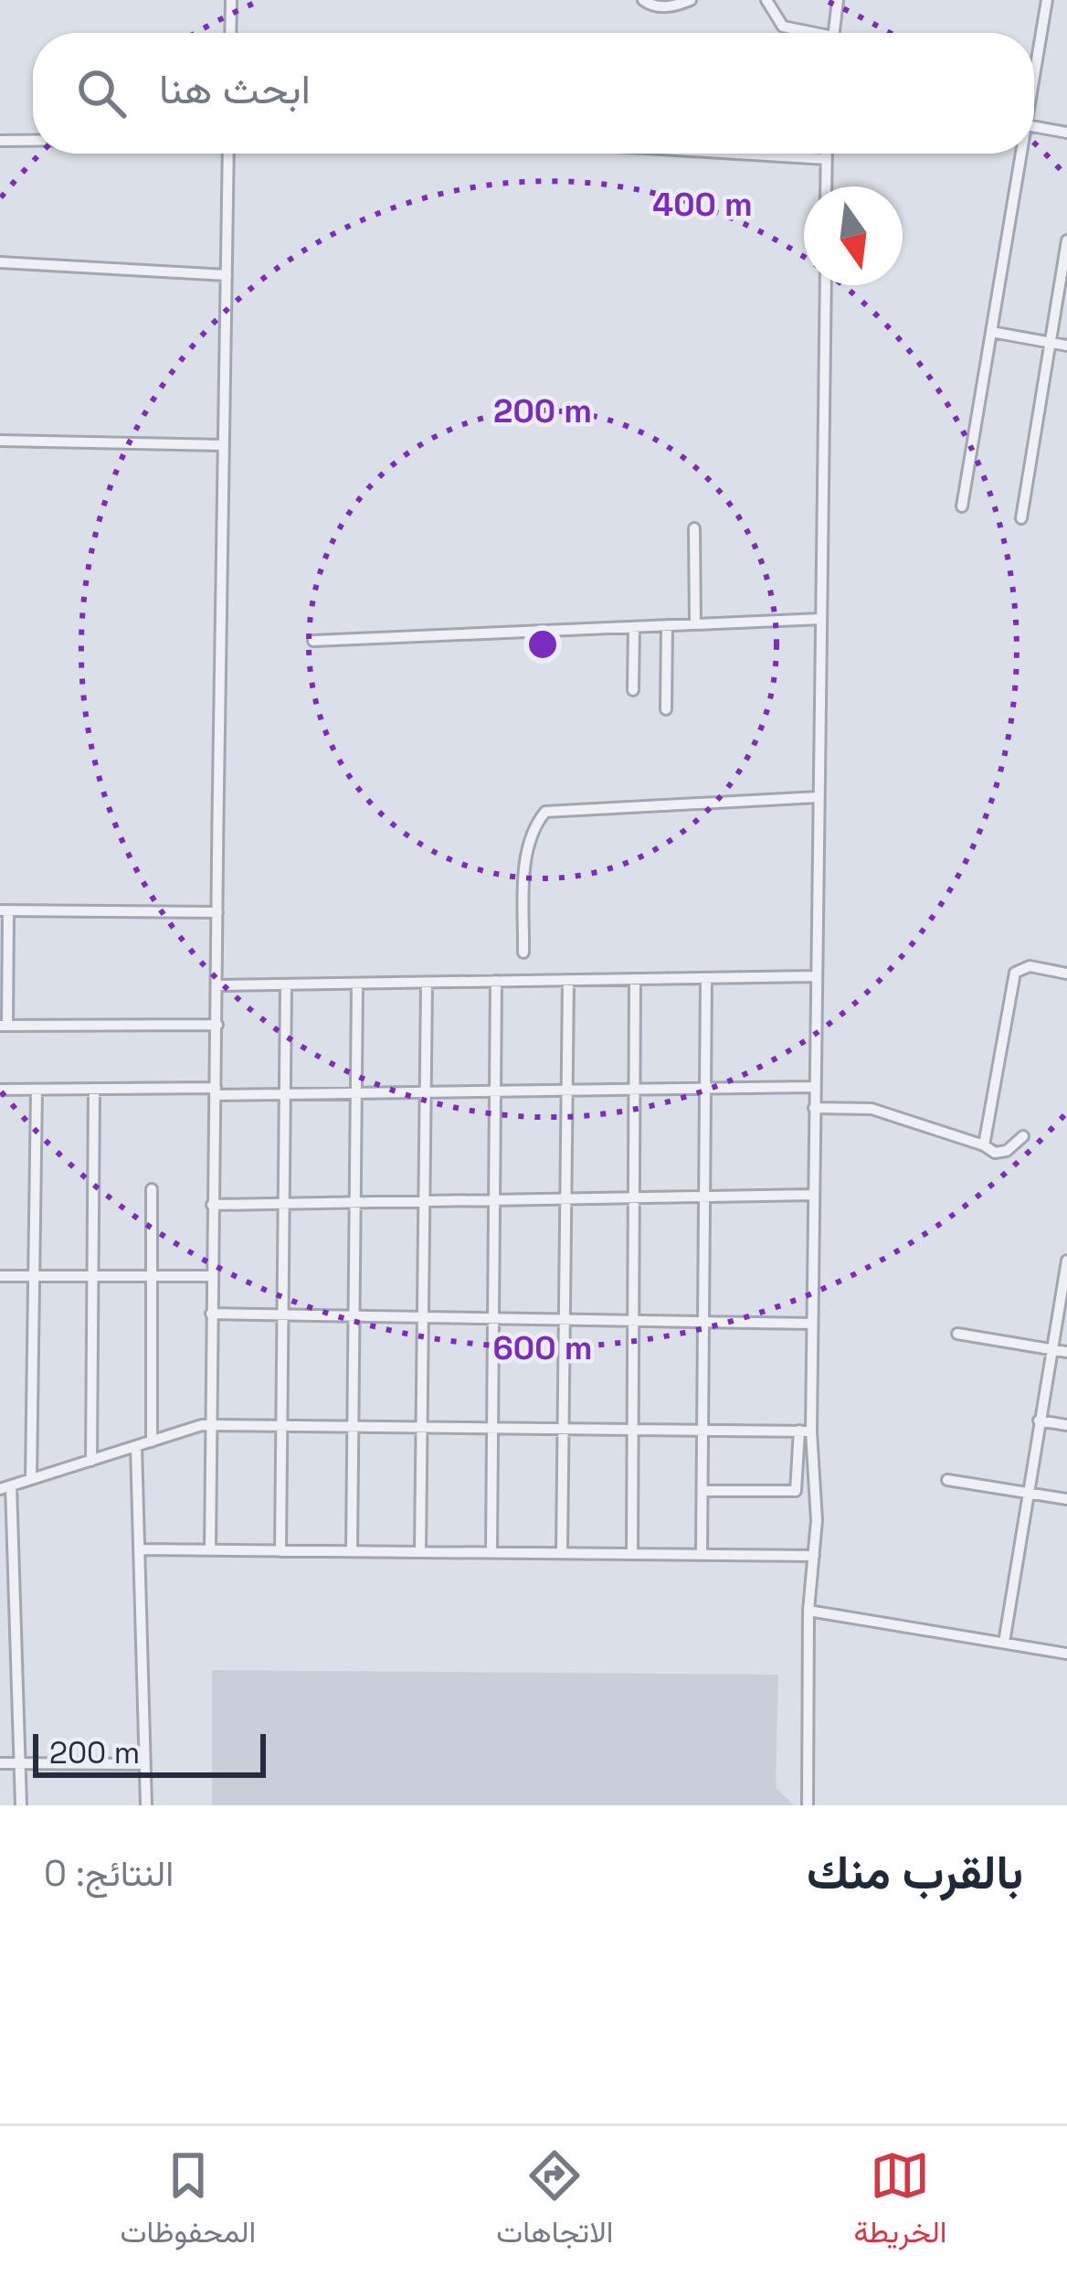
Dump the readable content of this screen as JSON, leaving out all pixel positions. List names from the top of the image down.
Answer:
{
  "scale_bar": "200 m",
  "north": "bottom",
  "page": {
    "search": "ابحث هنا",
    "scale": "200 m",
    "heading": ["بالقرب منك", "النتائج: 0"],
    "nav": ["الخريطة", "الاتجاهات", "المحفوظات"]
  },
  "rings": ["400 m", "200 m", "600 m"]
}
